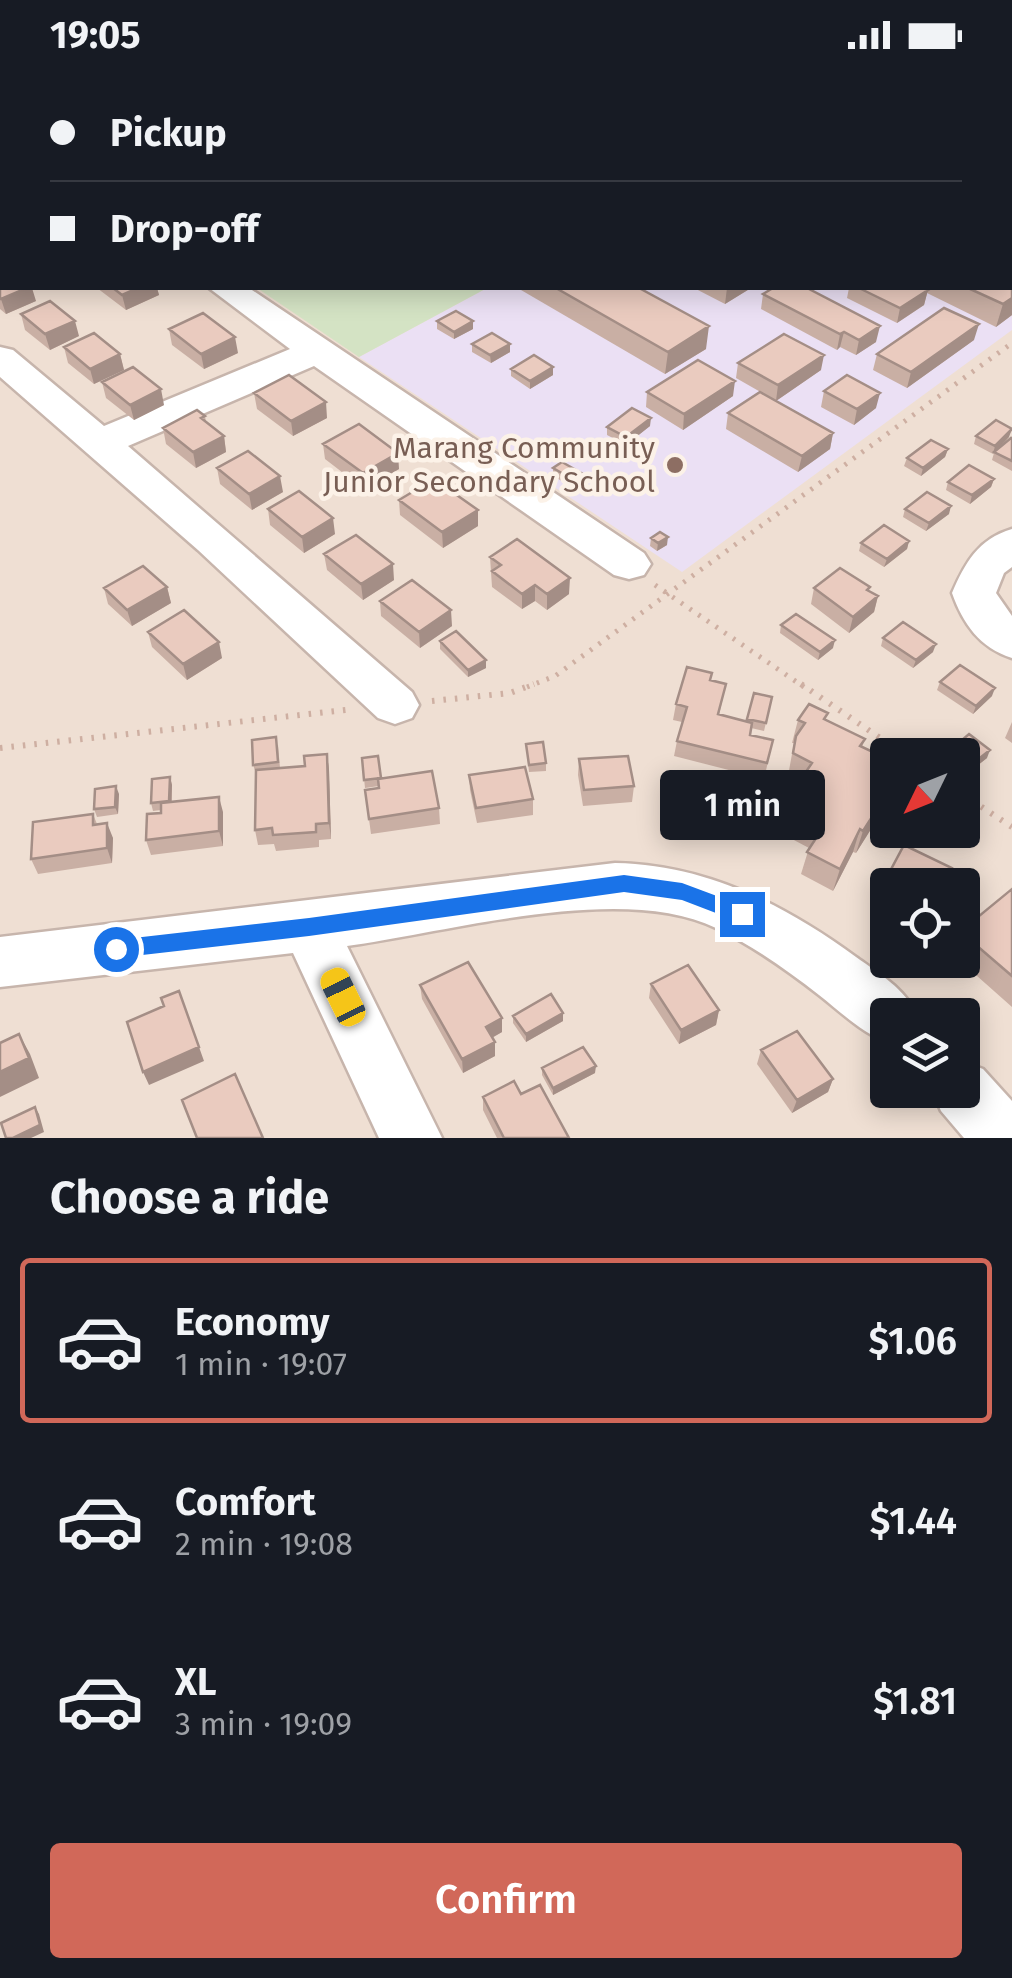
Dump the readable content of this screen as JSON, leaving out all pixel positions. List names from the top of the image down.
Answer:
{
  "places": ["Marang Community Junior Secondary School"],
  "north": "bottom left",
  "page": {
    "status": "19:05",
    "banner": ["Pickup", "Drop-off"],
    "bubble": "1 min",
    "heading": "Choose a ride",
    "list": [
      {
        "name": "Economy",
        "note": "1 min · 19:07",
        "value": "$1.06"
      },
      {
        "name": "Comfort",
        "note": "2 min · 19:08",
        "value": "$1.44"
      },
      {
        "name": "XL",
        "note": "3 min · 19:09",
        "value": "$1.81"
      }
    ],
    "buttons": "Confirm"
  }
}
